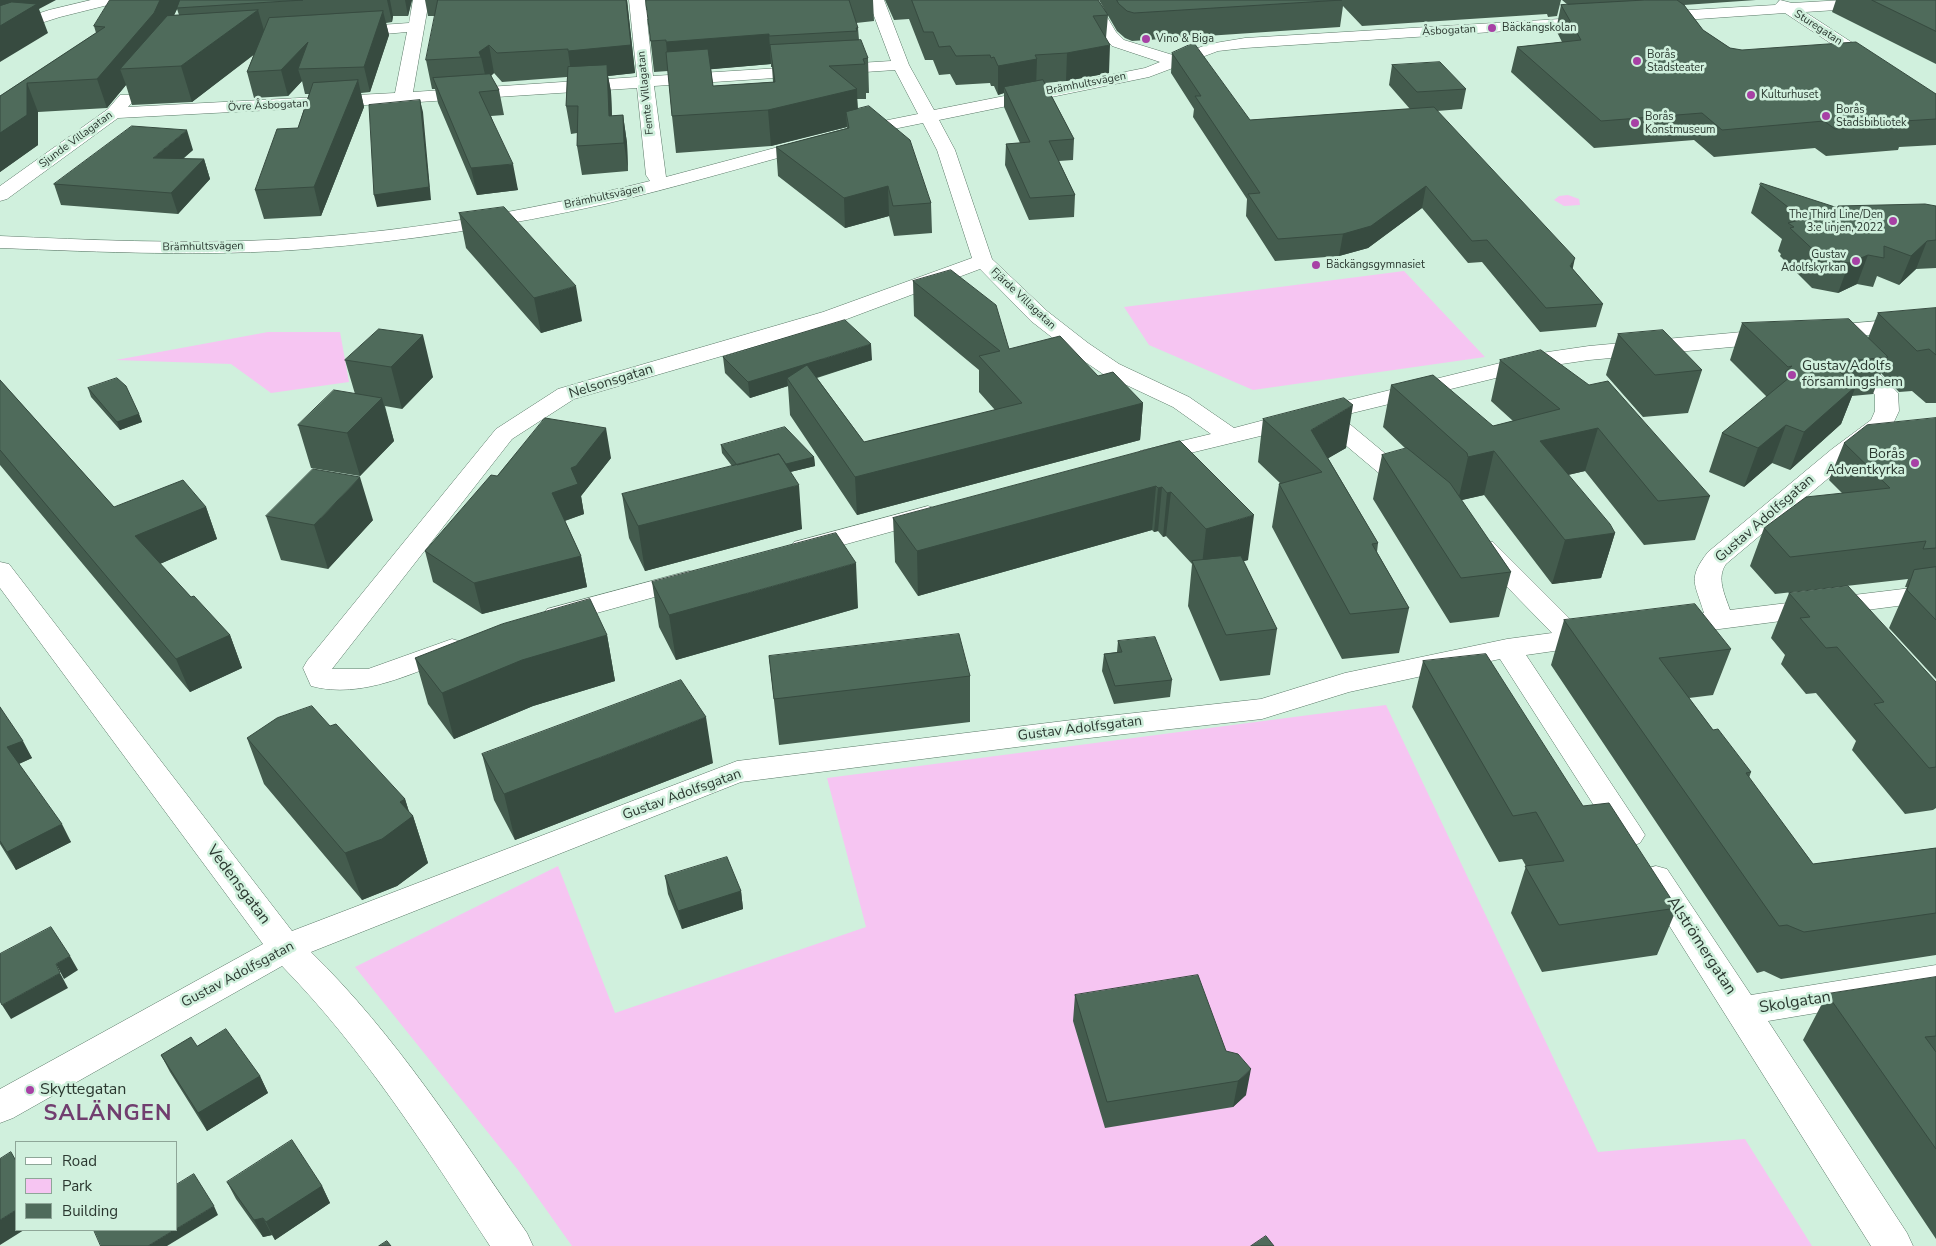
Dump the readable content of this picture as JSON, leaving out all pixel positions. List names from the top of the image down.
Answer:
{
  "streets": {
    "street": [
      "Sturegatan",
      "Åsbogatan",
      "Brämhultsvägen",
      "Femte Villagatan",
      "Övre Åsbogatan",
      "Sjunde Villagatan",
      "Fjärde Villagatan",
      "Nelsonsgatan",
      "Gustav Adolfsgatan",
      "Vedensgatan",
      "Alströmergatan",
      "Skolgatan"
    ]
  },
  "crossings": [
    ["Åsbogatan", "Brämhultsvägen"],
    ["Brämhultsvägen", "Femte Villagatan"],
    ["Brämhultsvägen", "Fjärde Villagatan"],
    ["Femte Villagatan", "Övre Åsbogatan"],
    ["Övre Åsbogatan", "Sjunde Villagatan"],
    ["Övre Åsbogatan", "Fjärde Villagatan"],
    ["Fjärde Villagatan", "Nelsonsgatan"],
    ["Gustav Adolfsgatan", "Vedensgatan"],
    ["Gustav Adolfsgatan", "Alströmergatan"],
    ["Alströmergatan", "Skolgatan"]
  ],
  "districts": ["SALÄNGEN"],
  "places": [
    "Bäckängskolan",
    "Vino & Biga",
    "Borås Stadsteater",
    "Kulturhuset",
    "Borås Stadsbibliotek",
    "Borås Konstmuseum",
    "The Third Line/Den 3:e linjen, 2022",
    "Gustav Adolfskyrkan",
    "Bäckängsgymnasiet",
    "Gustav Adolfs församlingshem",
    "Borås Adventkyrka",
    "Skyttegatan"
  ],
  "legend": ["Road", "Park", "Building"]
}
